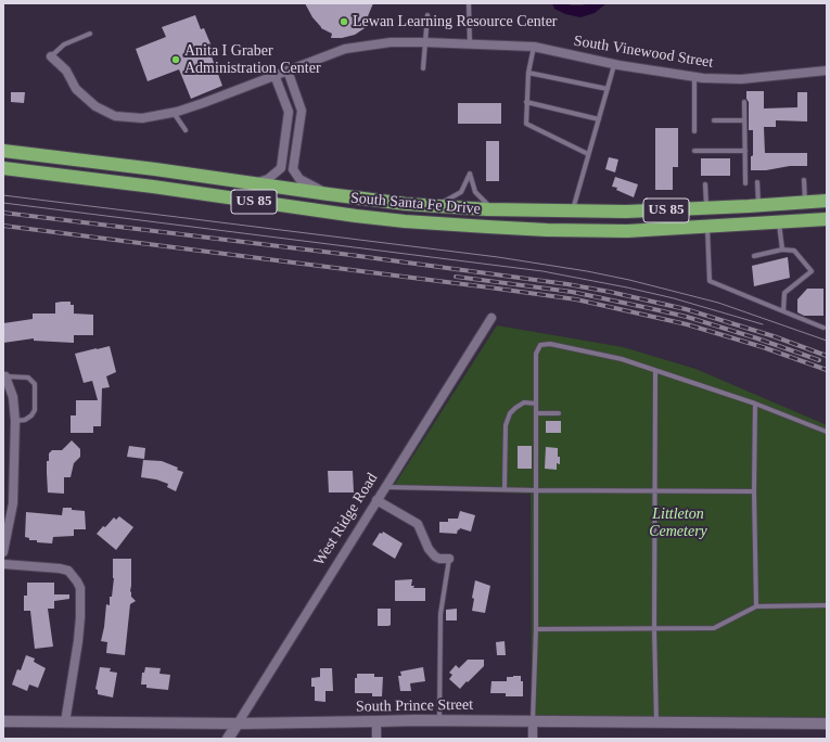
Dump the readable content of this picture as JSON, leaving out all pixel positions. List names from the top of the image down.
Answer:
{
  "streets": {
    "highway": ["US 85", "South Santa Fe Drive"],
    "street": ["South Vinewood Street", "West Ridge Road", "South Prince Street"]
  },
  "crossings": [
    ["West Ridge Road", "South Prince Street"]
  ],
  "parks": ["Littleton Cemetery"],
  "places": ["Lewan Learning Resource Center", "Anita I Graber Administration Center"]
}
